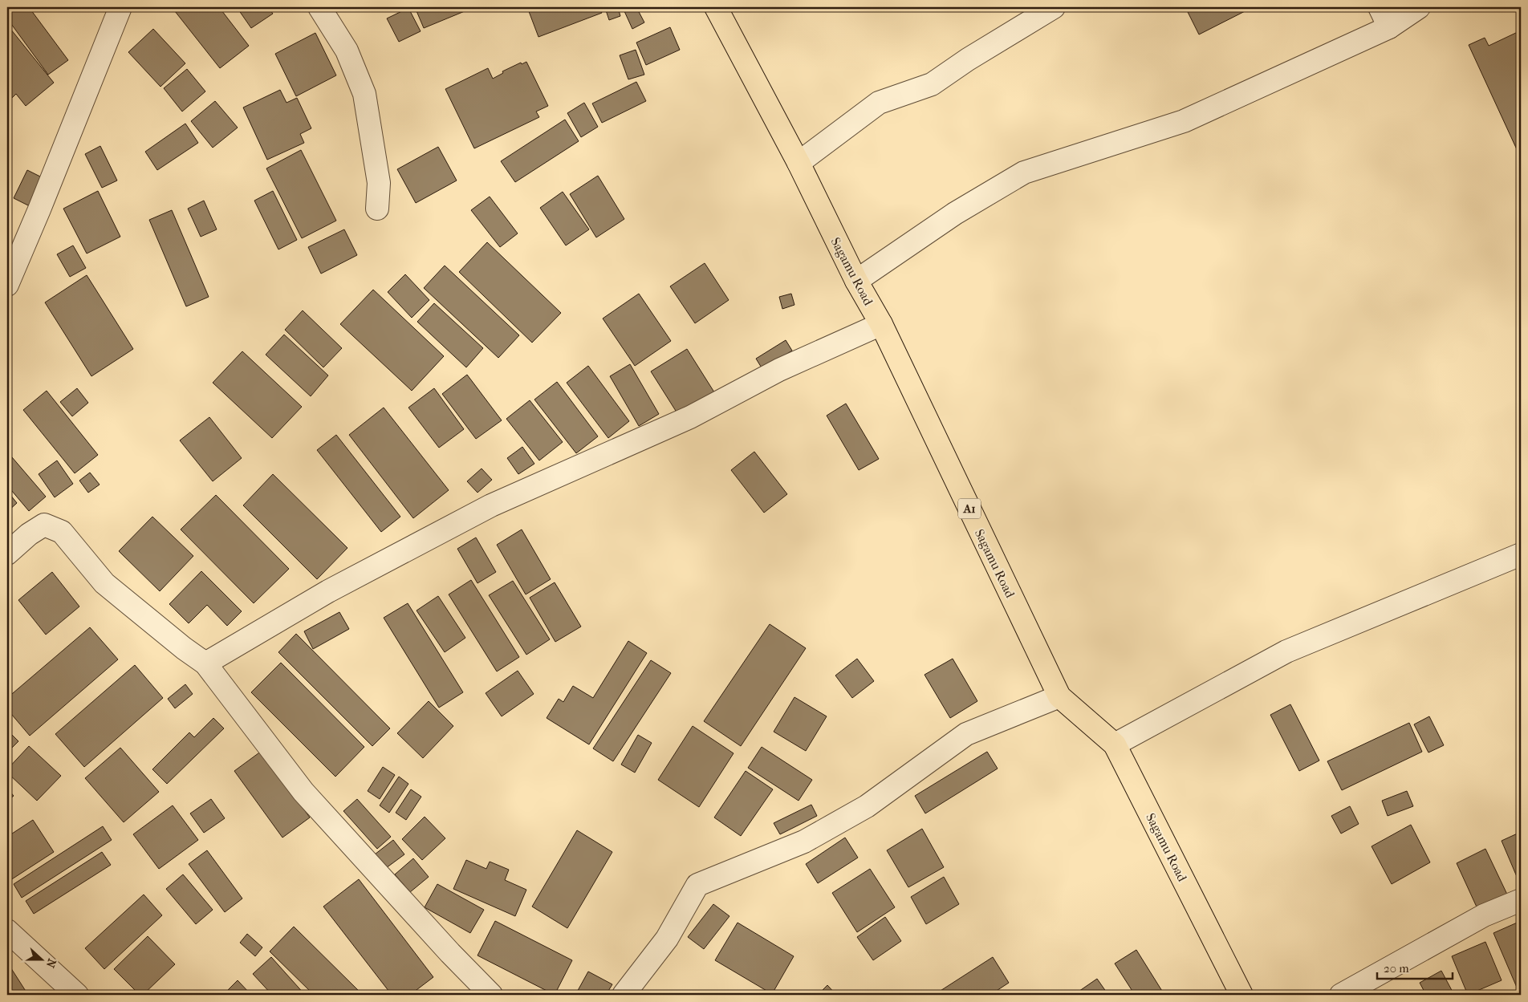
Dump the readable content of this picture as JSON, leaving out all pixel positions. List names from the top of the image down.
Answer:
{
  "streets": {
    "highway": ["Sagamu Road", "A1"]
  },
  "scale_bar": "20 m",
  "north": "right"
}
